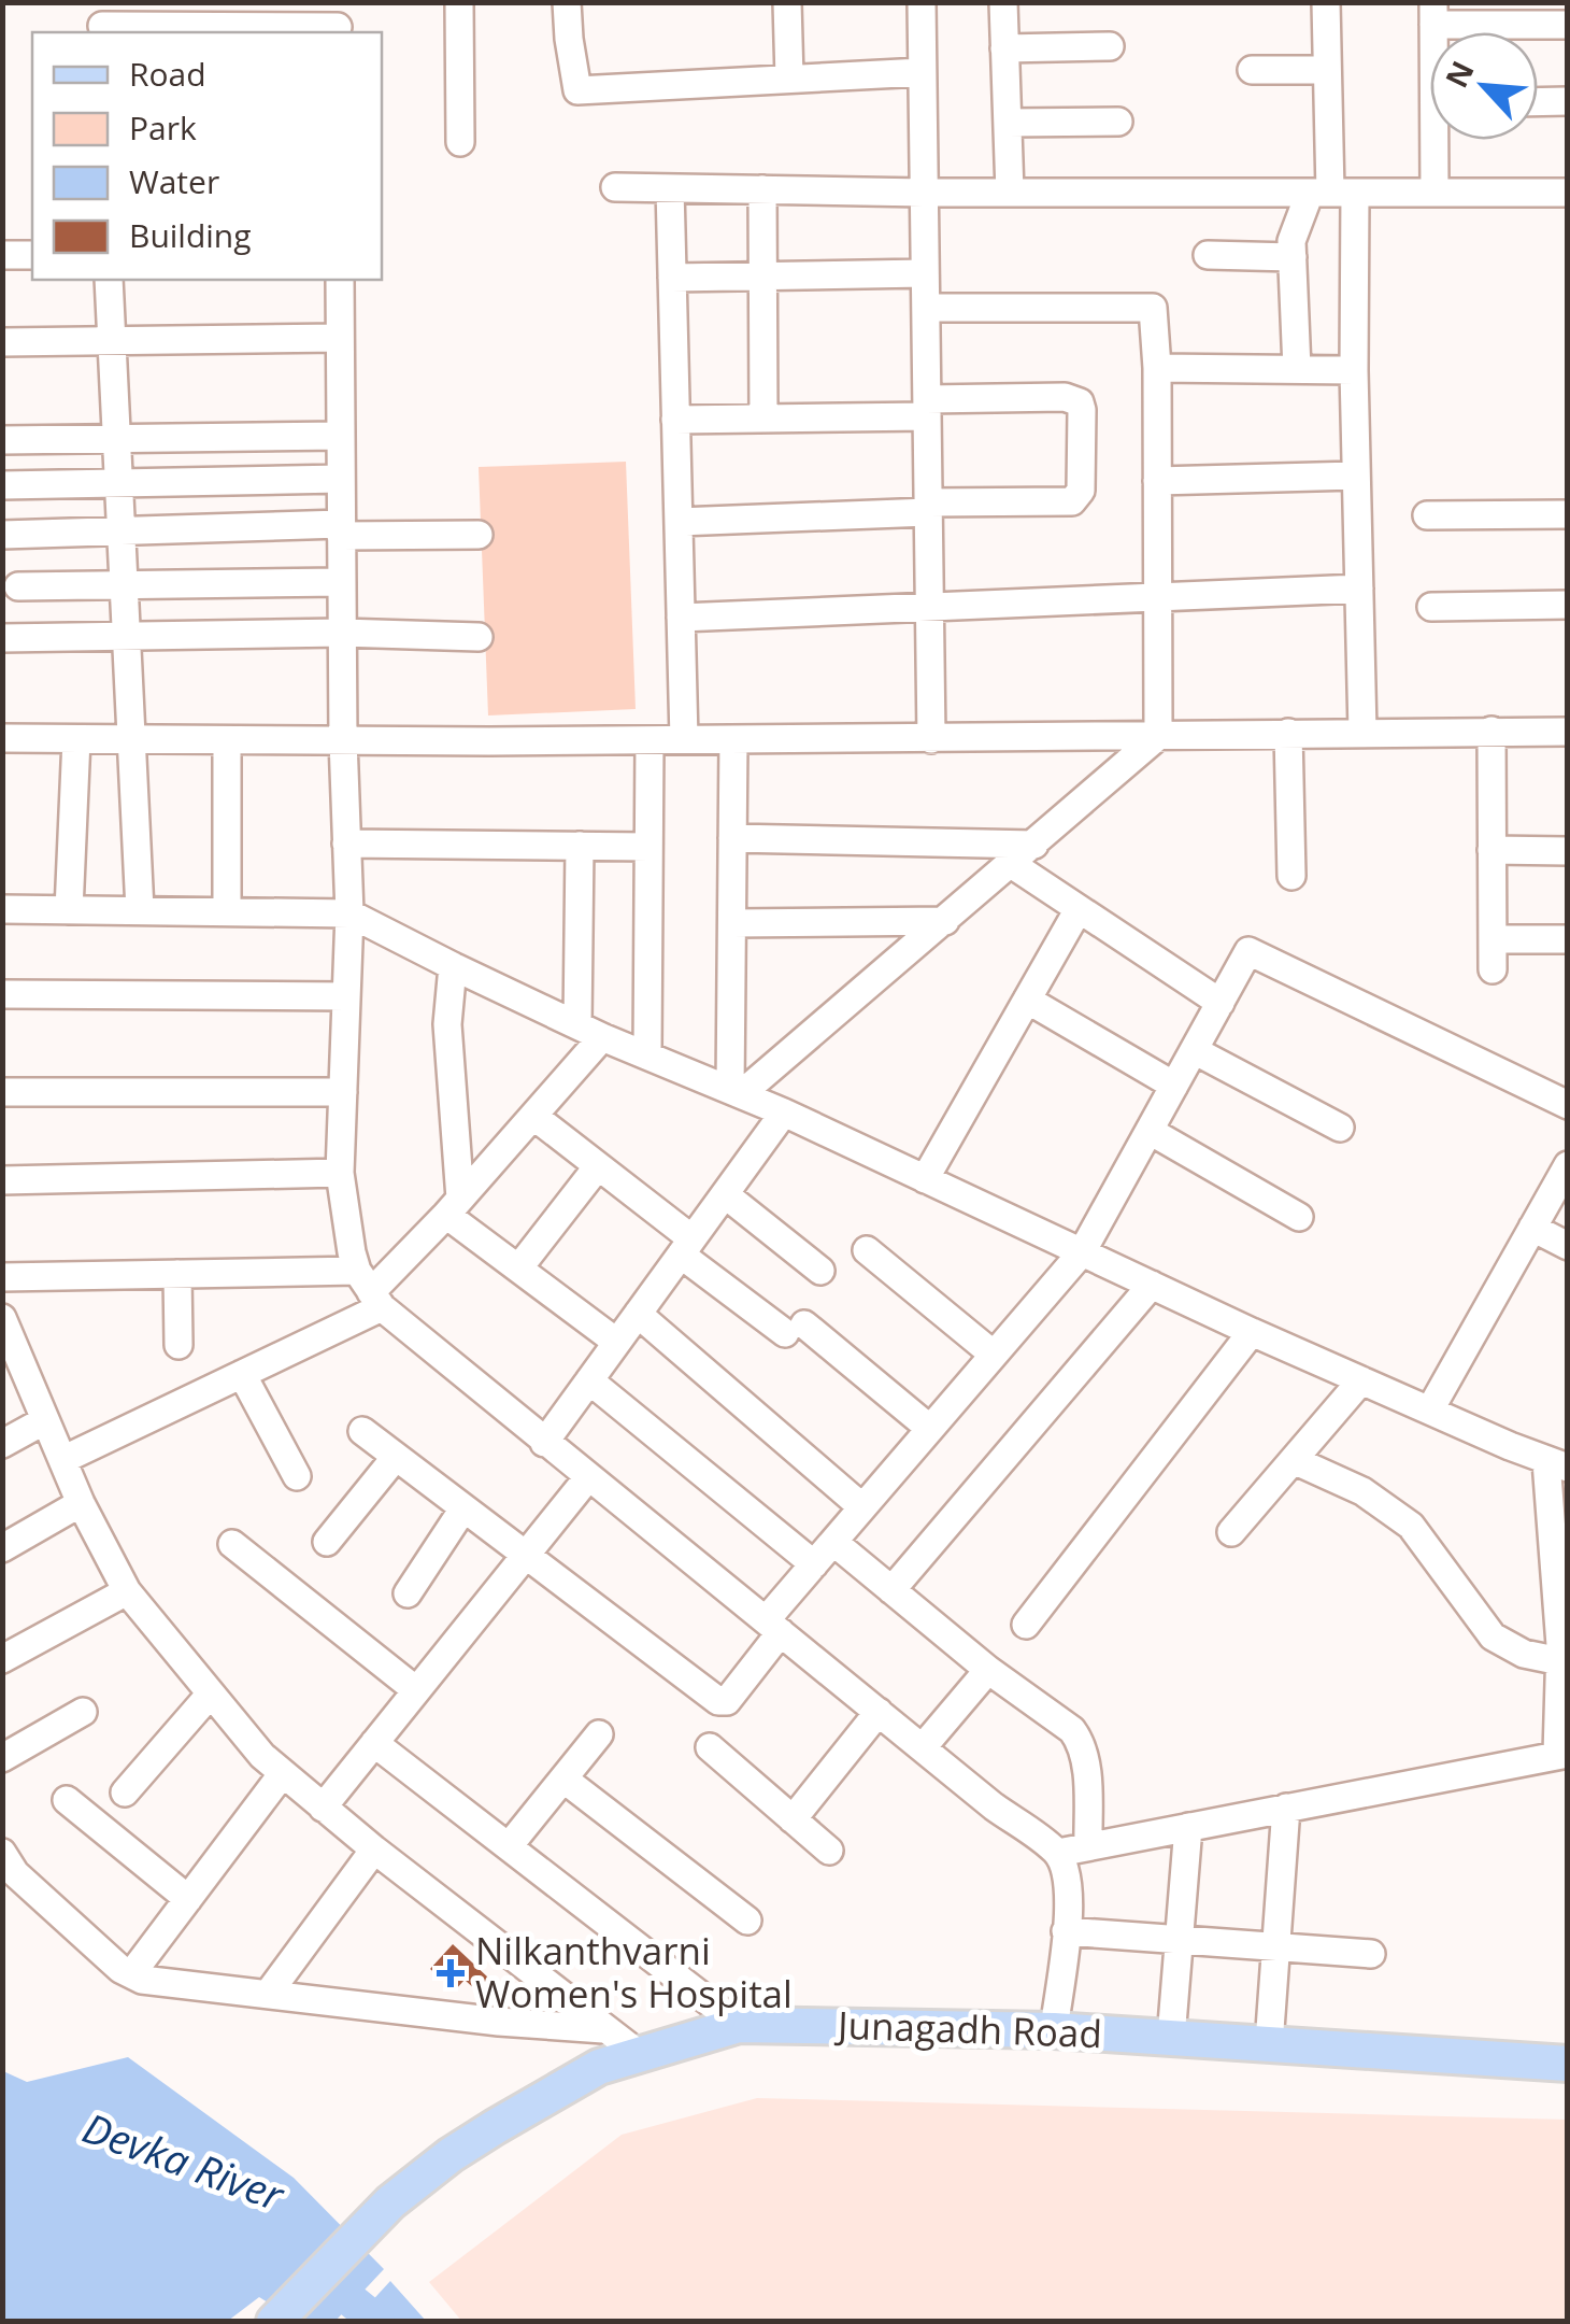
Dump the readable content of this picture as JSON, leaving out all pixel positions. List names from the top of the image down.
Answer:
{
  "streets": {
    "main road": ["Junagadh Road"]
  },
  "water": ["Devka River"],
  "places": {
    "health": ["Nilkanthvarni Women's Hospital"]
  },
  "legend": [
    "Road",
    "Park",
    "Water",
    "Building"
  ],
  "north": "top left"
}
